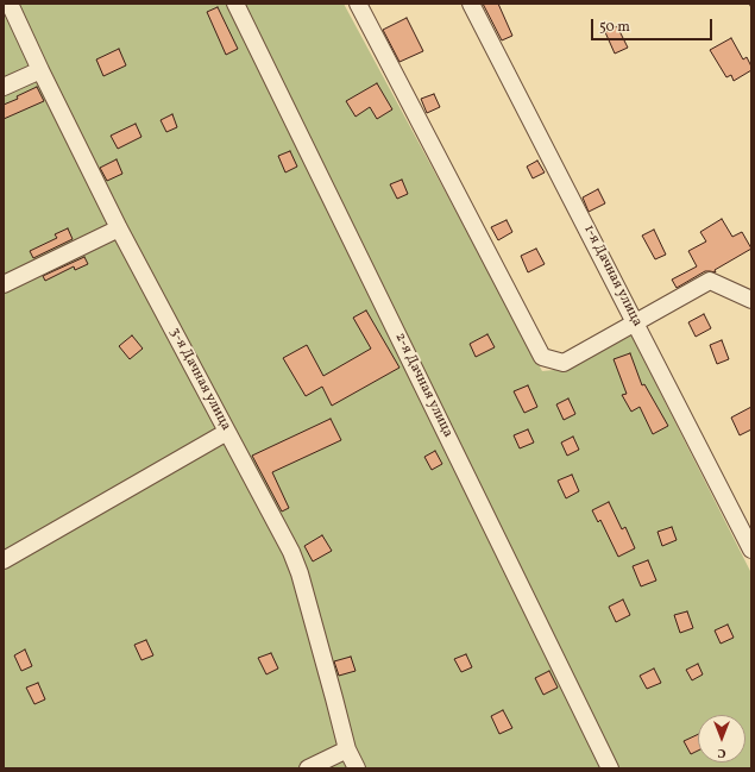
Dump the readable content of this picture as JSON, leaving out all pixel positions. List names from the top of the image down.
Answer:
{
  "streets": {
    "street": ["1-я Дачная улица", "3-я Дачная улица", "2-я Дачная улица"]
  },
  "scale_bar": "50 m",
  "north": "bottom"
}
